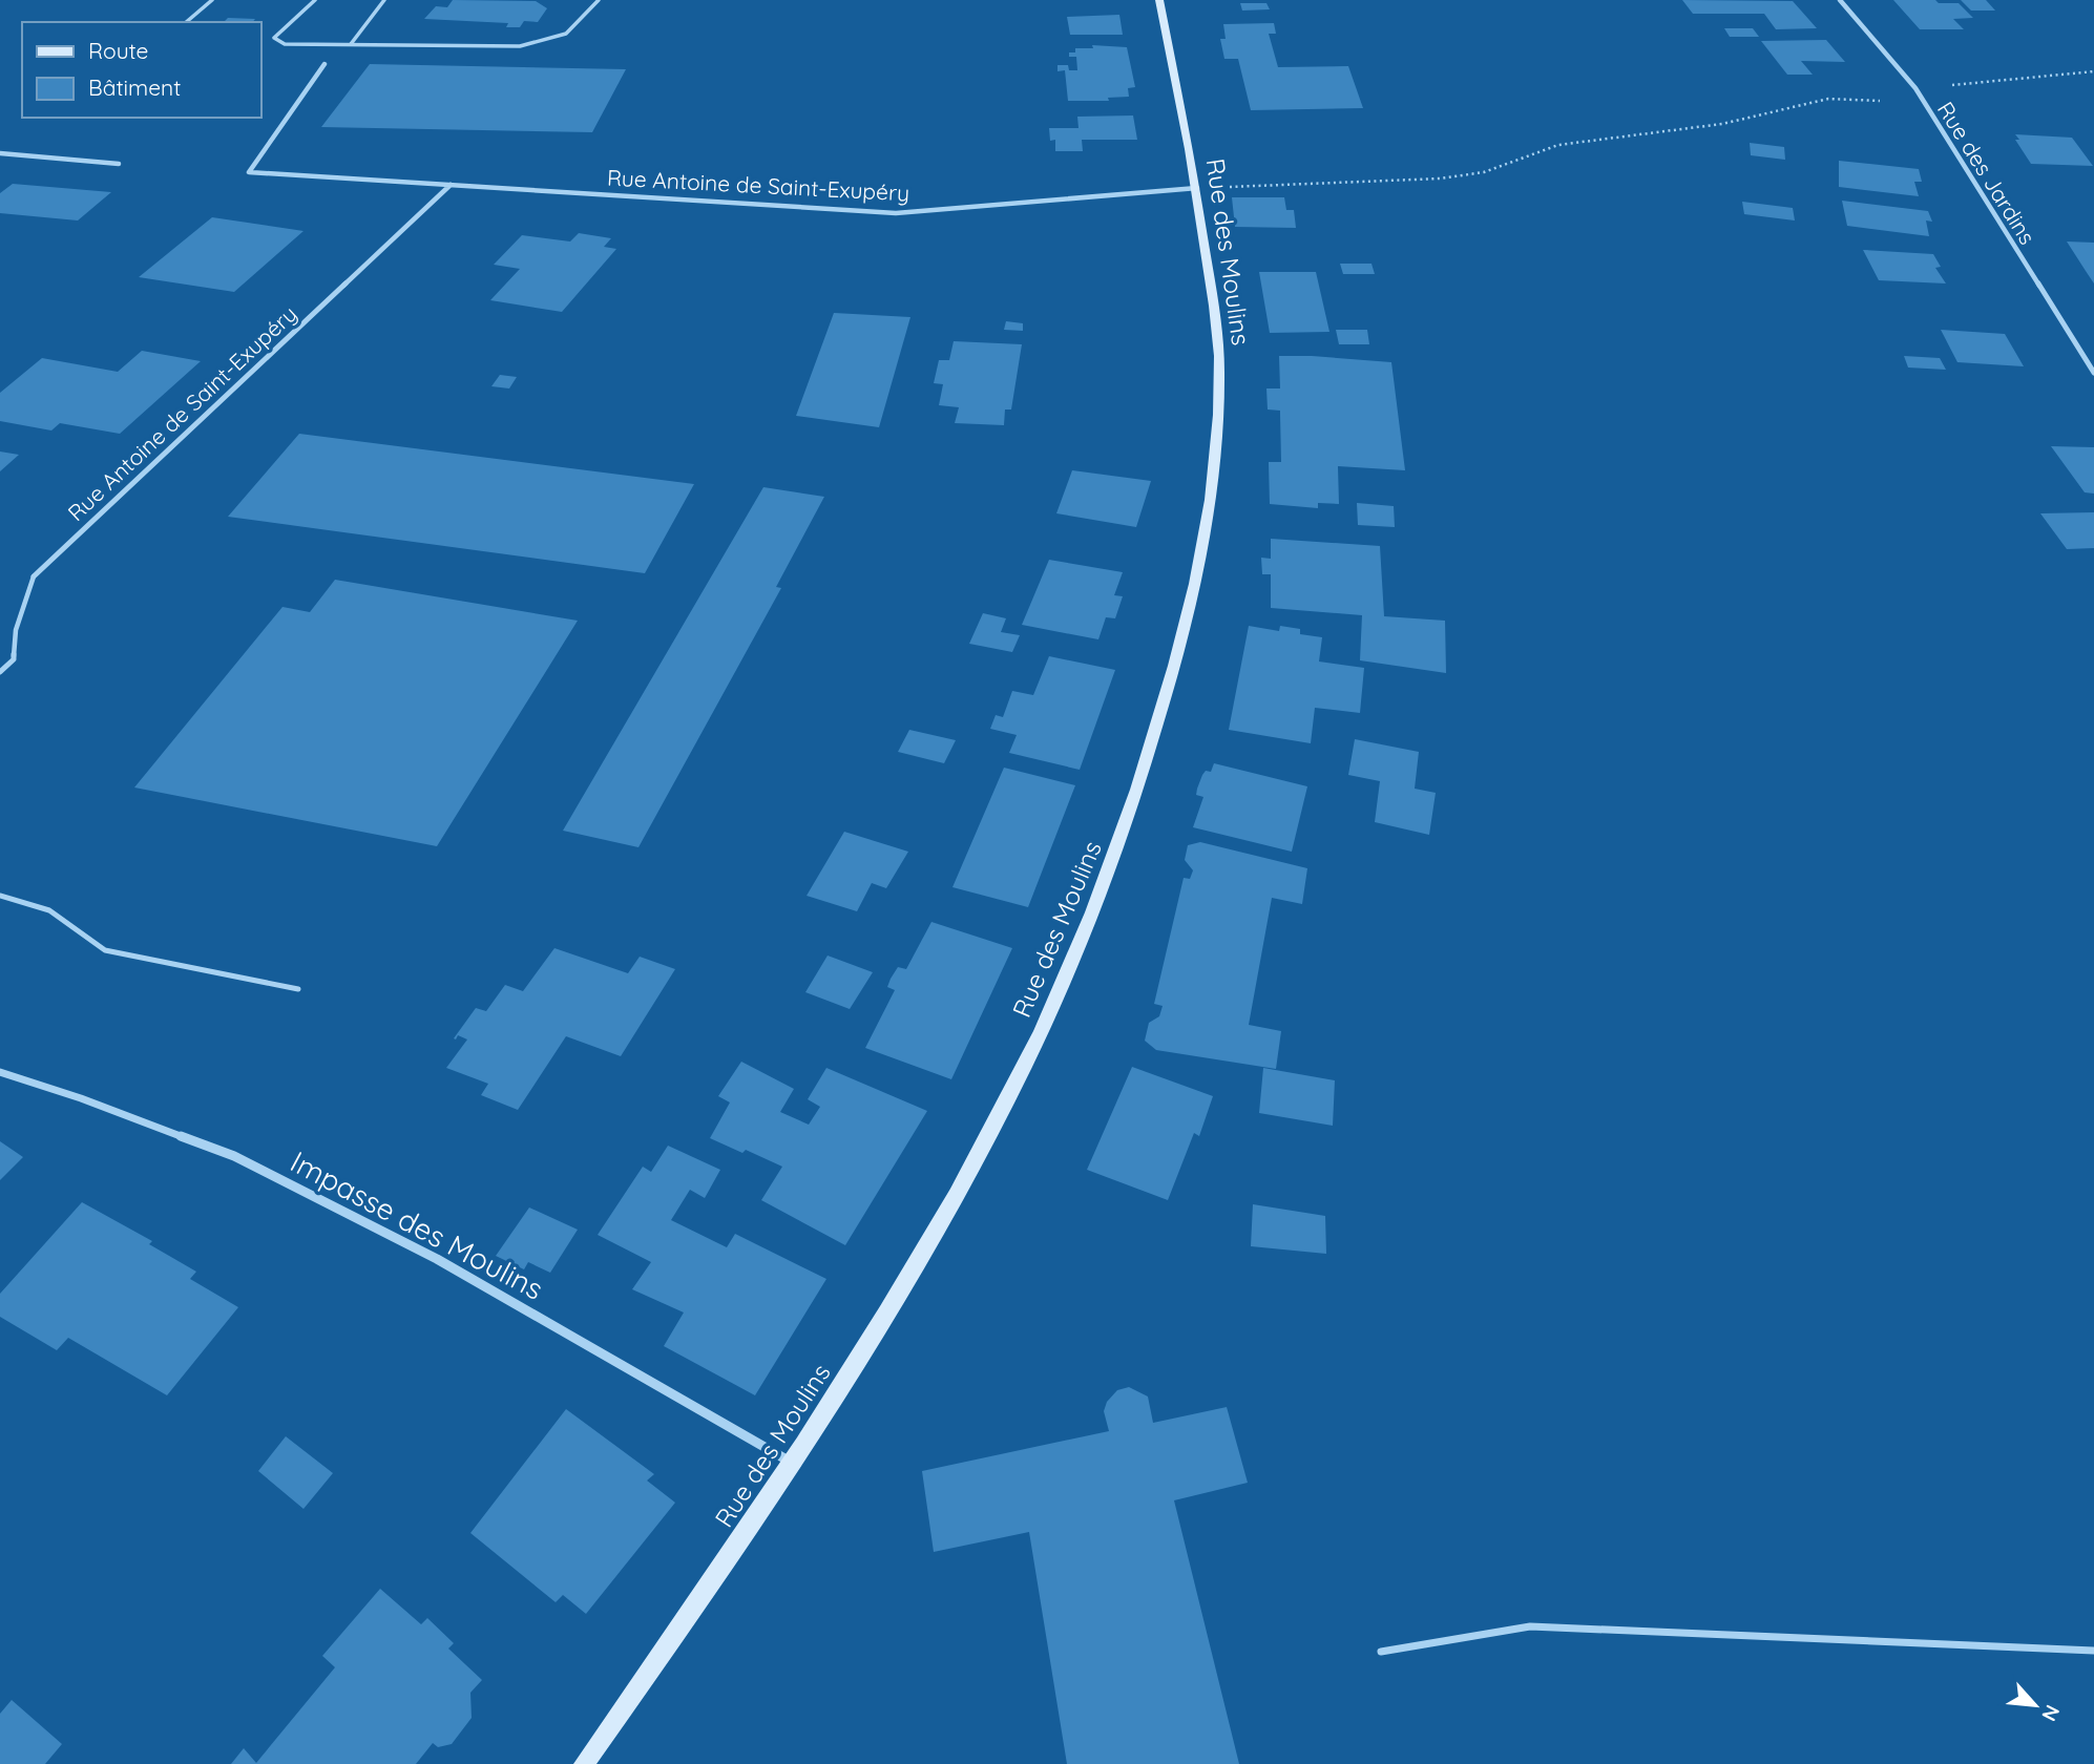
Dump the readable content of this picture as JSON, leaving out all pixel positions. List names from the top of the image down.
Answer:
{
  "streets": {
    "main road": ["Rue des Moulins"],
    "street": ["Rue des Jardins", "Rue Antoine de Saint-Exupéry", "Impasse des Moulins"]
  },
  "crossings": [
    ["Rue Antoine de Saint-Exupéry", "Rue des Moulins"],
    ["Rue des Moulins", "Impasse des Moulins"]
  ],
  "legend": ["Route", "Bâtiment"],
  "north": "bottom right"
}
